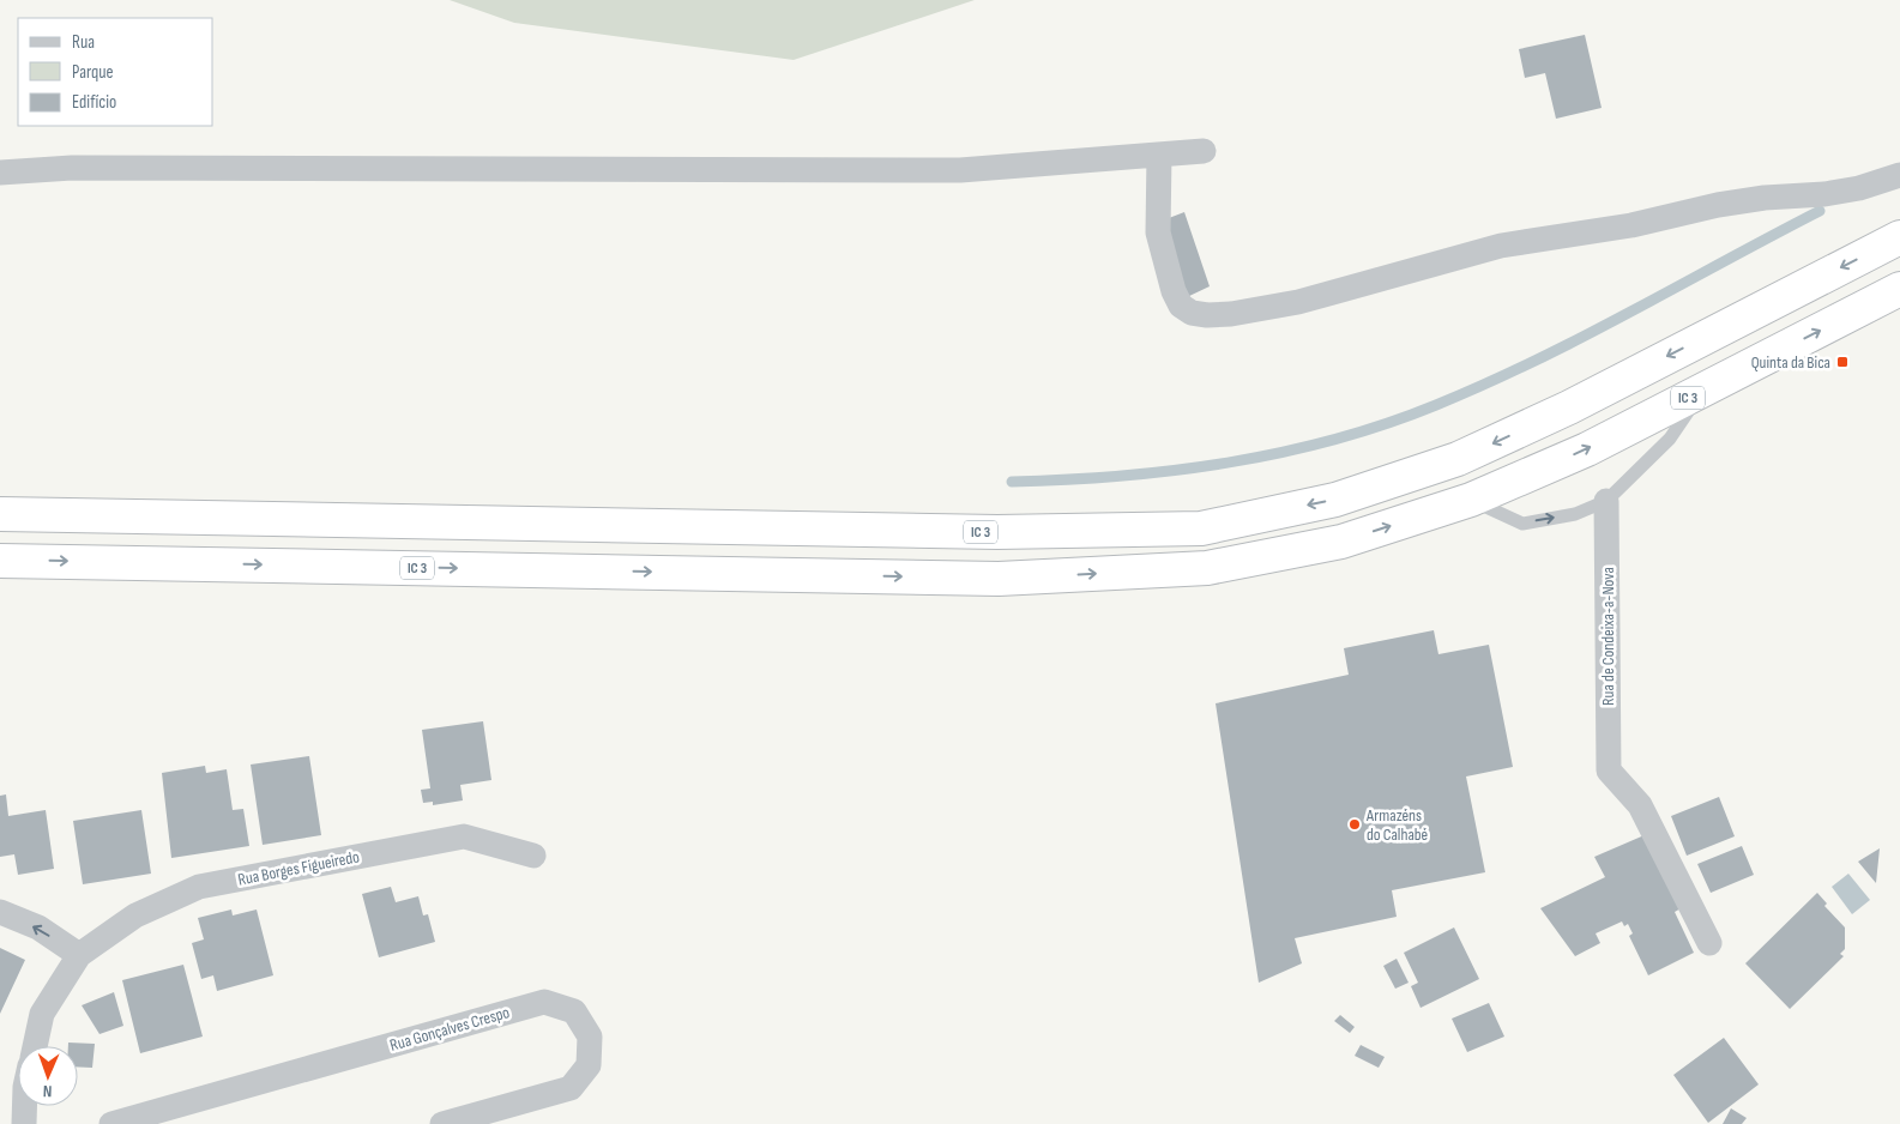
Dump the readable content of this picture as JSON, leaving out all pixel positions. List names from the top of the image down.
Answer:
{
  "streets": {
    "highway": ["IC 3"],
    "street": ["Rua de Condeixa-a-Nova", "Rua Borges Figueiredo", "Rua Gonçalves Crespo"]
  },
  "places": {
    "transit": ["Quinta da Bica"],
    "other": ["Armazéns do Calhabé"]
  },
  "legend": ["Rua", "Parque", "Edifício"],
  "north": "bottom"
}
